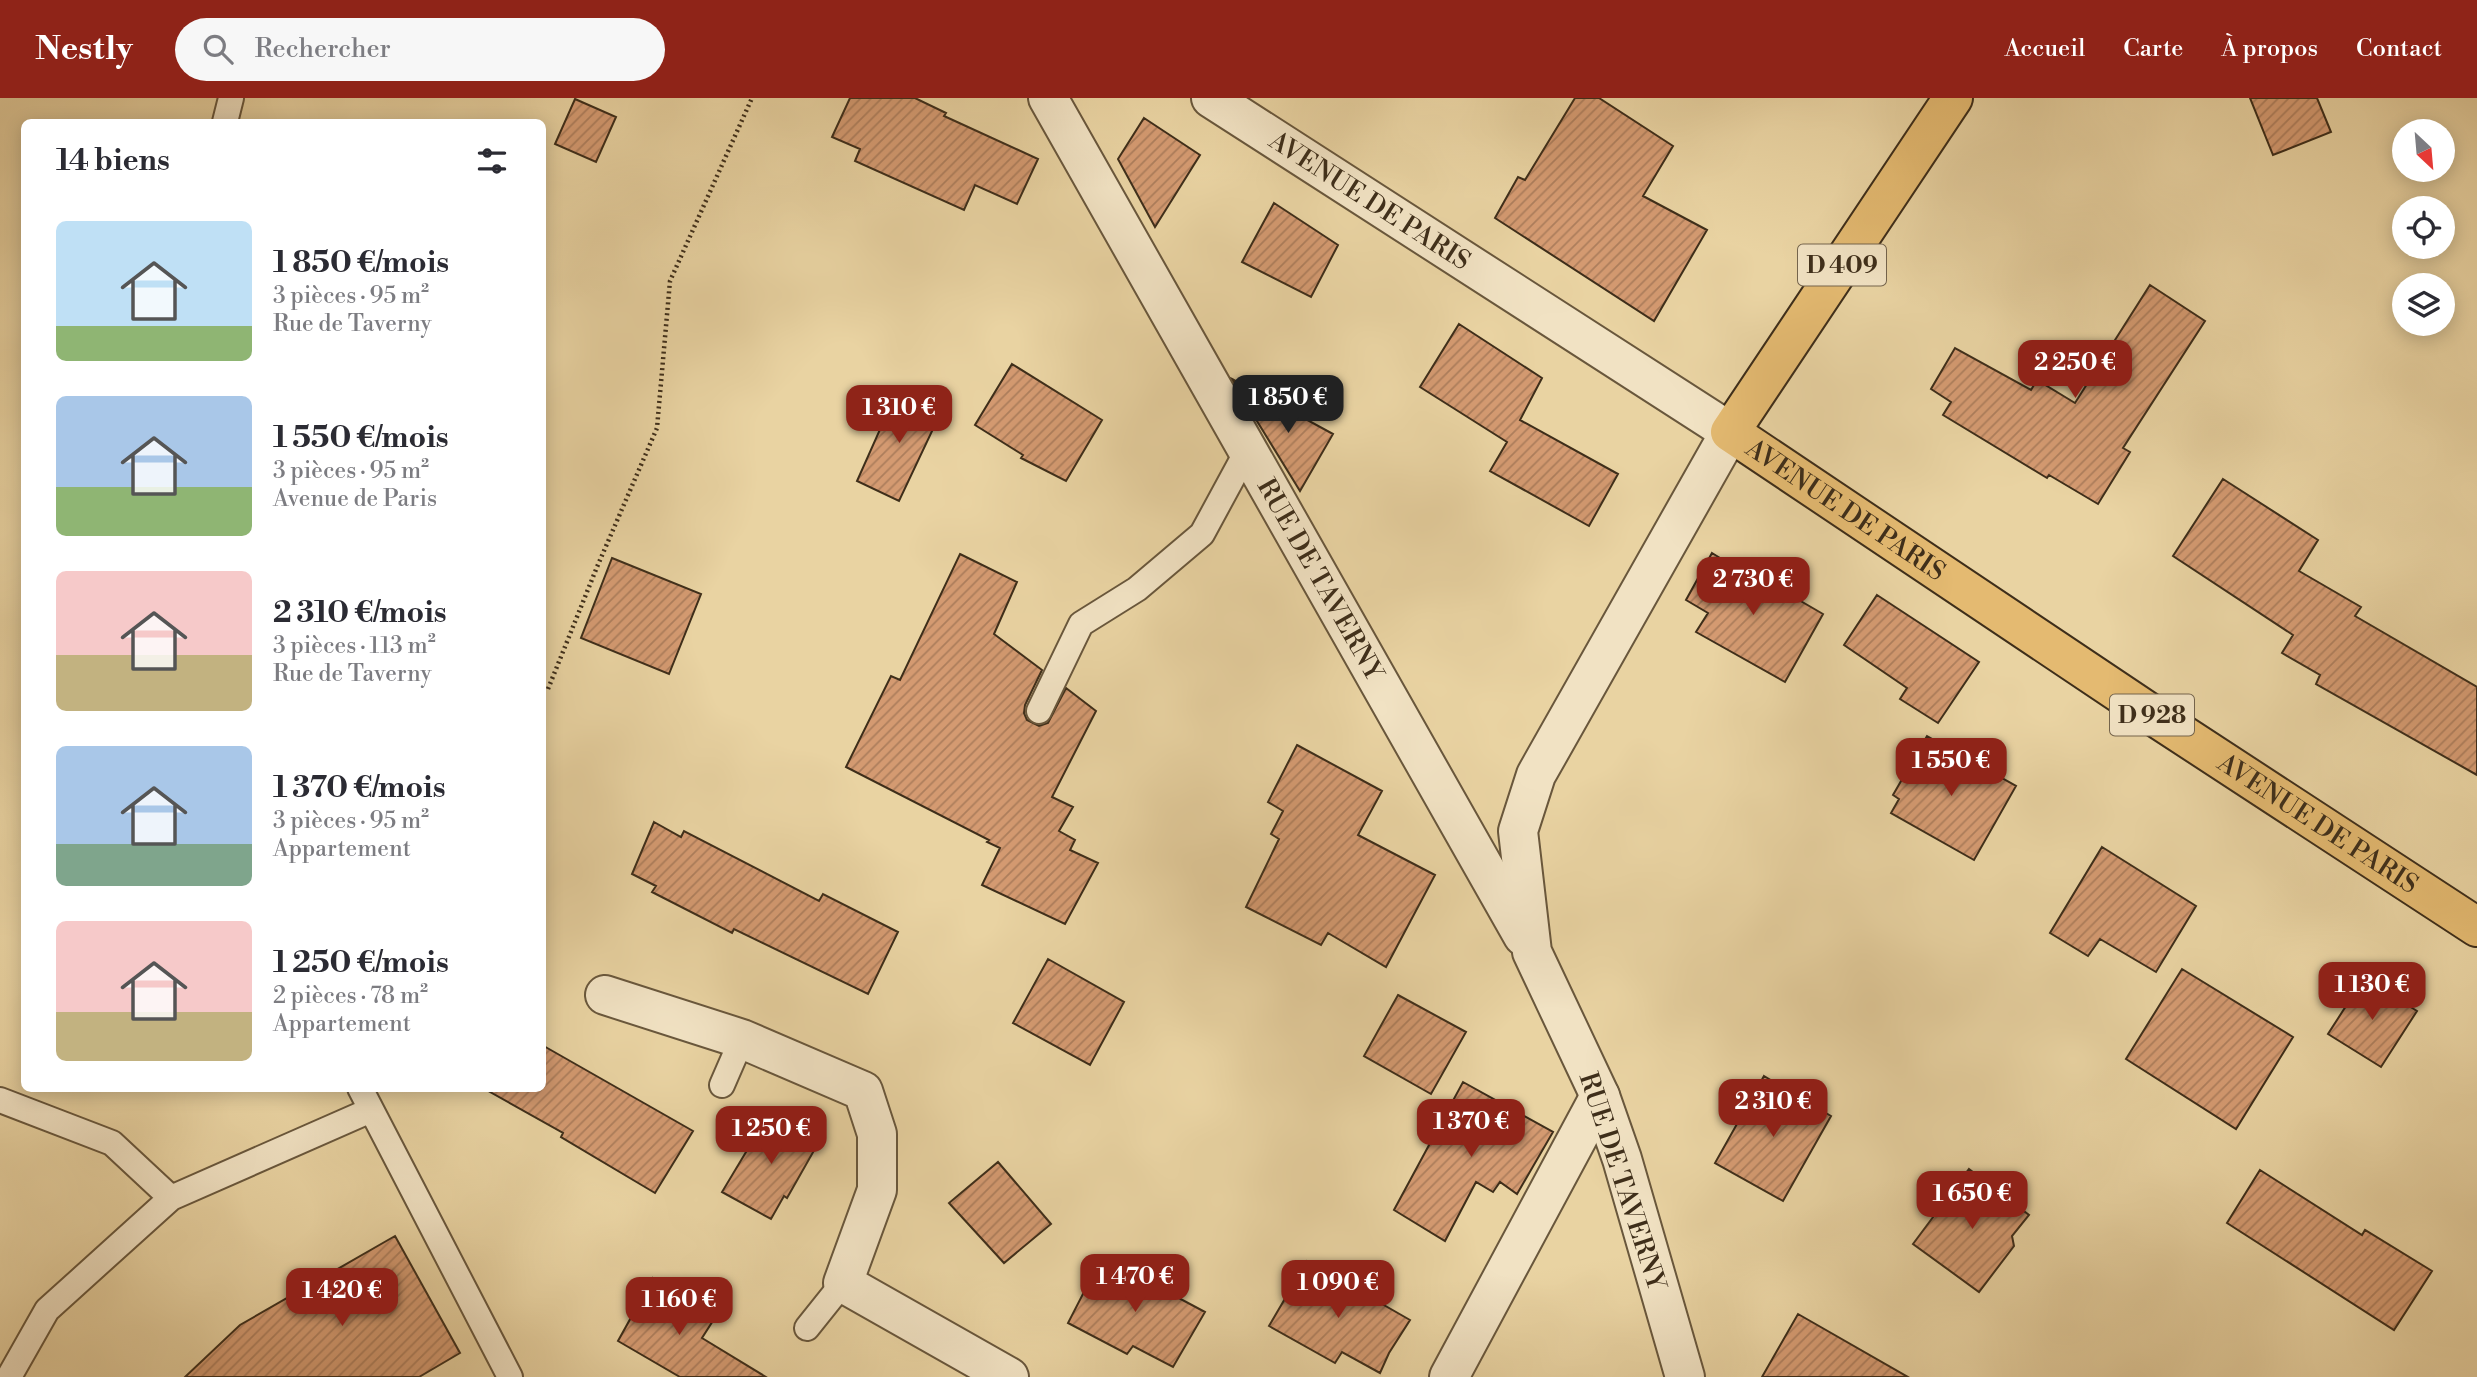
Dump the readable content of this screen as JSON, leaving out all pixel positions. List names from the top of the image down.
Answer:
{
  "streets": {
    "main road": ["AVENUE DE PARIS", "D 409", "D 928"],
    "street": ["RUE DE TAVERNY"]
  },
  "crossings": [
    ["AVENUE DE PARIS", "D 409"],
    ["AVENUE DE PARIS", "RUE DE TAVERNY"],
    ["D 409", "RUE DE TAVERNY"]
  ],
  "north": "bottom right",
  "page": {
    "header": "Nestly",
    "search": "Rechercher",
    "nav": [
      "Accueil",
      "Carte",
      "À propos",
      "Contact"
    ],
    "heading": "14 biens",
    "list": [
      {
        "name": "1 850 €/mois",
        "note": "3 pièces · 95 m² · Rue de Taverny"
      },
      {
        "name": "1 550 €/mois",
        "note": "3 pièces · 95 m² · Avenue de Paris"
      },
      {
        "name": "2 310 €/mois",
        "note": "3 pièces · 113 m² · Rue de Taverny"
      },
      {
        "name": "1 370 €/mois",
        "note": "3 pièces · 95 m² · Appartement"
      },
      {
        "name": "1 250 €/mois",
        "note": "2 pièces · 78 m² · Appartement"
      }
    ],
    "price": [
      "2 250 €",
      "1 850 €",
      "1 310 €",
      "2 730 €",
      "1 550 €",
      "1 130 €",
      "2 310 €",
      "1 370 €",
      "1 250 €",
      "1 650 €",
      "1 470 €",
      "1 090 €",
      "1 420 €",
      "1 160 €"
    ]
  }
}
